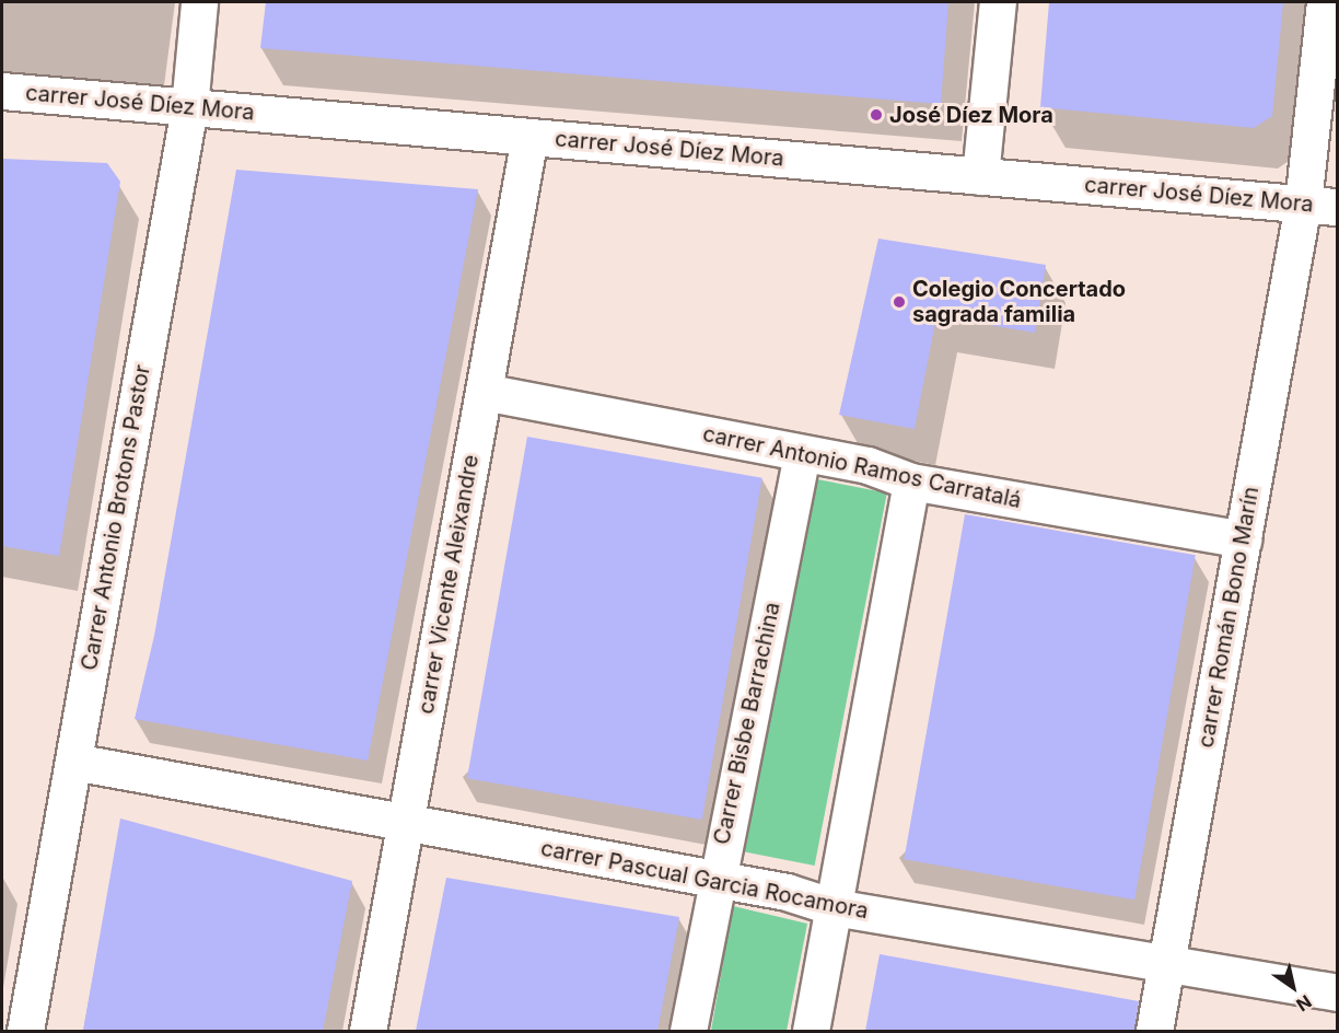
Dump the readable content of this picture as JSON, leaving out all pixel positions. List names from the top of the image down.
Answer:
{
  "streets": {
    "street": [
      "carrer José Díez Mora",
      "carrer Antonio Ramos Carratalá",
      "Carrer Antonio Brotons Pastor",
      "carrer Vicente Aleixandre",
      "carrer Román Bono Marín",
      "Carrer Bisbe Barrachina",
      "carrer Pascual Garcia Rocamora"
    ]
  },
  "crossings": [
    ["carrer José Díez Mora", "Carrer Antonio Brotons Pastor"],
    ["carrer José Díez Mora", "carrer Vicente Aleixandre"],
    ["carrer José Díez Mora", "carrer Román Bono Marín"],
    ["carrer Antonio Ramos Carratalá", "carrer Vicente Aleixandre"],
    ["carrer Antonio Ramos Carratalá", "carrer Román Bono Marín"],
    ["carrer Antonio Ramos Carratalá", "Carrer Bisbe Barrachina"],
    ["Carrer Antonio Brotons Pastor", "carrer Pascual Garcia Rocamora"],
    ["carrer Vicente Aleixandre", "carrer Pascual Garcia Rocamora"],
    ["carrer Román Bono Marín", "carrer Pascual Garcia Rocamora"],
    ["Carrer Bisbe Barrachina", "carrer Pascual Garcia Rocamora"]
  ],
  "places": ["José Díez Mora", "Colegio Concertado sagrada familia"],
  "north": "bottom right"
}
